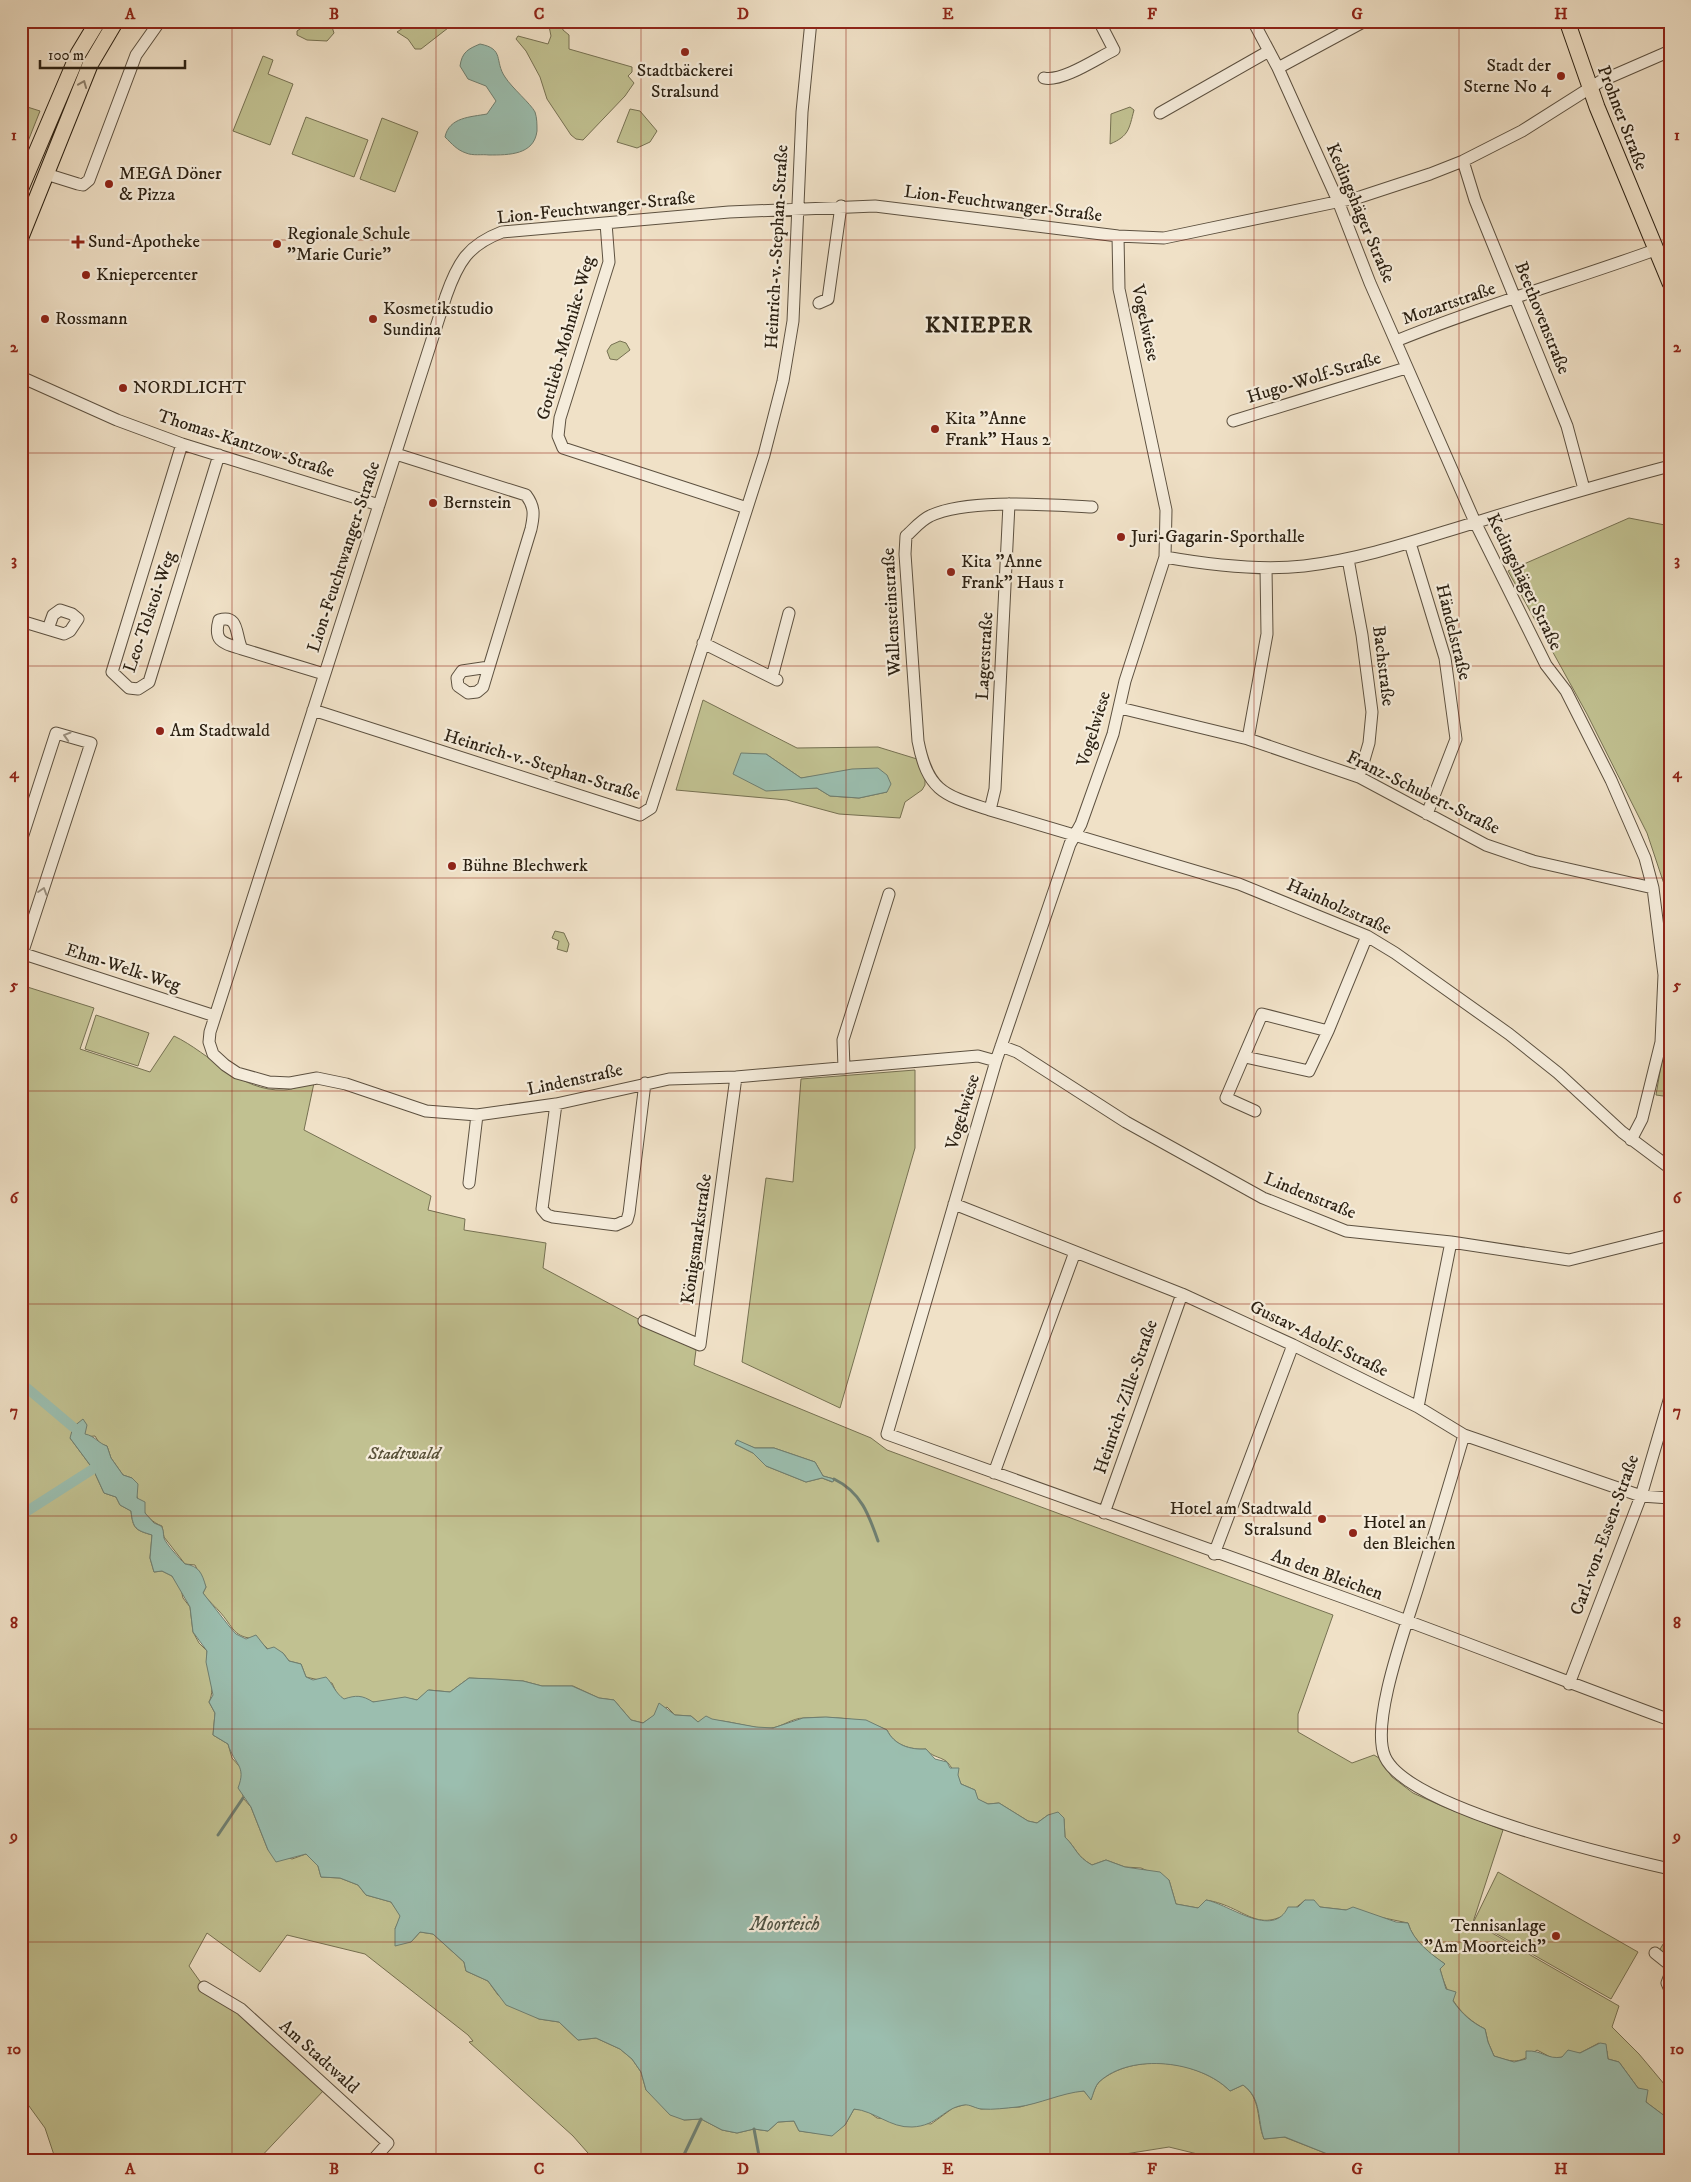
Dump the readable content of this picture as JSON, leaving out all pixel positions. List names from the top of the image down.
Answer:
{
  "streets": {
    "main road": ["Prohner Straße"],
    "street": [
      "Lion-Feuchtwanger-Straße",
      "Kedingshäger Straße",
      "Heinrich-v.-Stephan-Straße",
      "Mozartstraße",
      "Beethovenstraße",
      "Vogelwiese",
      "Gottlieb-Mohnike-Weg",
      "Hugo-Wolf-Straße",
      "Thomas-Kantzow-Straße",
      "Leo-Tolstoi-Weg",
      "Wallensteinstraße",
      "Händelstraße",
      "Lagerstraße",
      "Bachstraße",
      "Franz-Schubert-Straße",
      "Hainholzstraße",
      "Ehm-Welk-Weg",
      "Lindenstraße",
      "Königsmarkstraße",
      "Gustav-Adolf-Straße",
      "Heinrich-Zille-Straße",
      "Carl-von-Essen-Straße",
      "An den Bleichen",
      "Am Stadtwald"
    ]
  },
  "crossings": [
    ["Prohner Straße", "Mozartstraße"],
    ["Lion-Feuchtwanger-Straße", "Heinrich-v.-Stephan-Straße"],
    ["Lion-Feuchtwanger-Straße", "Vogelwiese"],
    ["Lion-Feuchtwanger-Straße", "Gottlieb-Mohnike-Weg"],
    ["Lion-Feuchtwanger-Straße", "Thomas-Kantzow-Straße"],
    ["Lion-Feuchtwanger-Straße", "Ehm-Welk-Weg"],
    ["Lion-Feuchtwanger-Straße", "Lindenstraße"],
    ["Kedingshäger Straße", "Mozartstraße"],
    ["Kedingshäger Straße", "Hugo-Wolf-Straße"],
    ["Kedingshäger Straße", "Franz-Schubert-Straße"],
    ["Kedingshäger Straße", "Hainholzstraße"],
    ["Heinrich-v.-Stephan-Straße", "Gottlieb-Mohnike-Weg"],
    ["Mozartstraße", "Beethovenstraße"],
    ["Vogelwiese", "Franz-Schubert-Straße"],
    ["Vogelwiese", "Hainholzstraße"],
    ["Vogelwiese", "Lindenstraße"],
    ["Vogelwiese", "Gustav-Adolf-Straße"],
    ["Vogelwiese", "An den Bleichen"],
    ["Thomas-Kantzow-Straße", "Leo-Tolstoi-Weg"],
    ["Wallensteinstraße", "Lagerstraße"],
    ["Wallensteinstraße", "Hainholzstraße"],
    ["Händelstraße", "Franz-Schubert-Straße"],
    ["Lagerstraße", "Hainholzstraße"],
    ["Bachstraße", "Franz-Schubert-Straße"],
    ["Ehm-Welk-Weg", "Lindenstraße"],
    ["Lindenstraße", "Königsmarkstraße"],
    ["Gustav-Adolf-Straße", "Heinrich-Zille-Straße"],
    ["Gustav-Adolf-Straße", "Carl-von-Essen-Straße"],
    ["Heinrich-Zille-Straße", "An den Bleichen"],
    ["Carl-von-Essen-Straße", "An den Bleichen"]
  ],
  "districts": ["KNIEPER"],
  "water": ["Moorteich"],
  "parks": ["Stadtwald"],
  "places": {
    "other": [
      "Stadtbäckerei Stralsund",
      "Stadt der Sterne No 4",
      "MEGA Döner & Pizza",
      "Regionale Schule \"Marie Curie\"",
      "Kniepercenter",
      "Rossmann",
      "Kosmetikstudio Sundina",
      "NORDLICHT",
      "Kita \"Anne Frank\" Haus 2",
      "Bernstein",
      "Juri-Gagarin-Sporthalle",
      "Kita \"Anne Frank\" Haus 1",
      "Am Stadtwald",
      "Bühne Blechwerk",
      "Hotel am Stadtwald Stralsund",
      "Hotel an den Bleichen",
      "Tennisanlage \"Am Moorteich\""
    ],
    "health": ["Sund-Apotheke"]
  },
  "scale_bar": "100 m",
  "grid": {
    "columns": [
      "A",
      "B",
      "C",
      "D",
      "E",
      "F",
      "G",
      "H"
    ],
    "rows": [
      "1",
      "2",
      "3",
      "4",
      "5",
      "6",
      "7",
      "8",
      "9",
      "10"
    ]
  }
}
